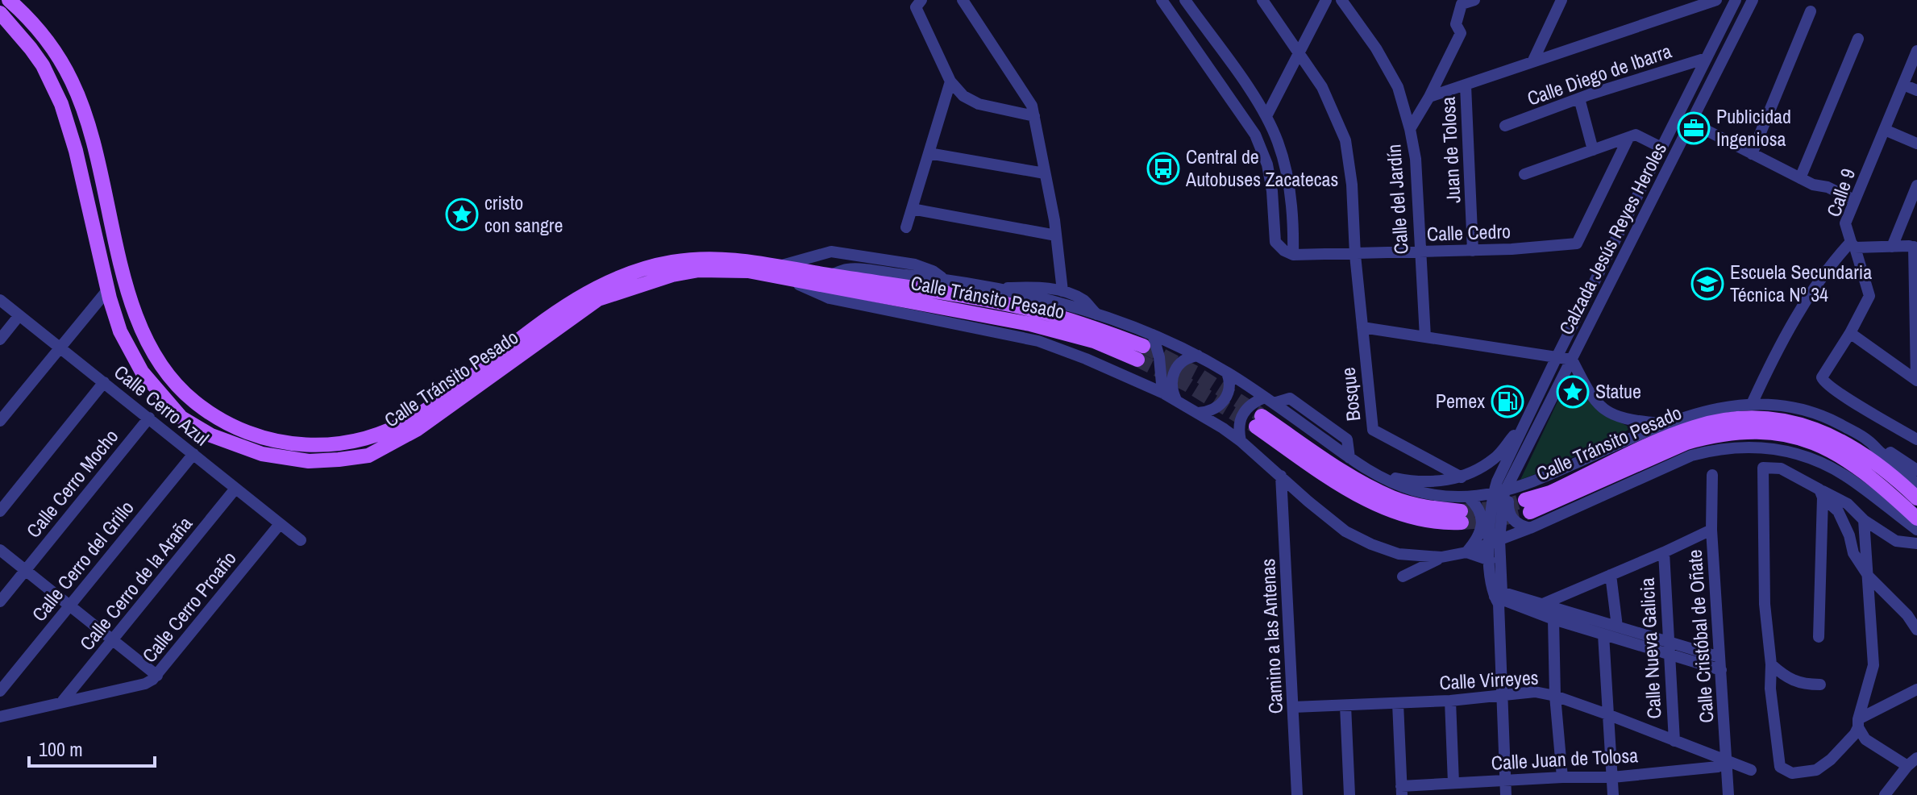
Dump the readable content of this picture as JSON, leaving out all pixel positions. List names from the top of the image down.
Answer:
{
  "streets": {
    "main road": ["Calle Tránsito Pesado"],
    "street": [
      "Calle Diego de Ibarra",
      "Juan de Tolosa",
      "Calle 9",
      "Calle del Jardín",
      "Calle Cedro",
      "Calzada Jesús Reyes Heroles",
      "Bosque",
      "Calle Cerro Azul",
      "Calle Cerro Mocho",
      "Calle Cerro del Grillo",
      "Calle Cerro de la Araña",
      "Calle Cerro Proaño",
      "Camino a las Antenas",
      "Calle Cristóbal de Oñate",
      "Calle Nueva Galicia",
      "Calle Virreyes",
      "Calle Juan de Tolosa"
    ]
  },
  "crossings": [
    ["Calle Diego de Ibarra", "Calzada Jesús Reyes Heroles"],
    ["Juan de Tolosa", "Calle Cedro"],
    ["Calle del Jardín", "Calle Cedro"],
    ["Calle Cedro", "Bosque"],
    ["Calle Cerro Azul", "Calle Cerro Mocho"],
    ["Calle Cerro Azul", "Calle Cerro del Grillo"],
    ["Calle Cerro Azul", "Calle Cerro de la Araña"],
    ["Calle Cerro Azul", "Calle Cerro Proaño"],
    ["Calle Cerro de la Araña", "Calle Cerro Proaño"],
    ["Camino a las Antenas", "Calle Virreyes"],
    ["Calle Cristóbal de Oñate", "Calle Virreyes"],
    ["Calle Cristóbal de Oñate", "Calle Juan de Tolosa"],
    ["Calle Nueva Galicia", "Calle Virreyes"],
    ["Calle Virreyes", "Calle Juan de Tolosa"]
  ],
  "places": {
    "office": ["Publicidad Ingeniosa"],
    "bus stop": ["Central de Autobuses Zacatecas"],
    "place": ["cristo con sangre", "Statue"],
    "school or university": ["Escuela Secundaria Técnica Nº 34"],
    "fuel station": ["Pemex"]
  },
  "scale_bar": "100 m"
}
